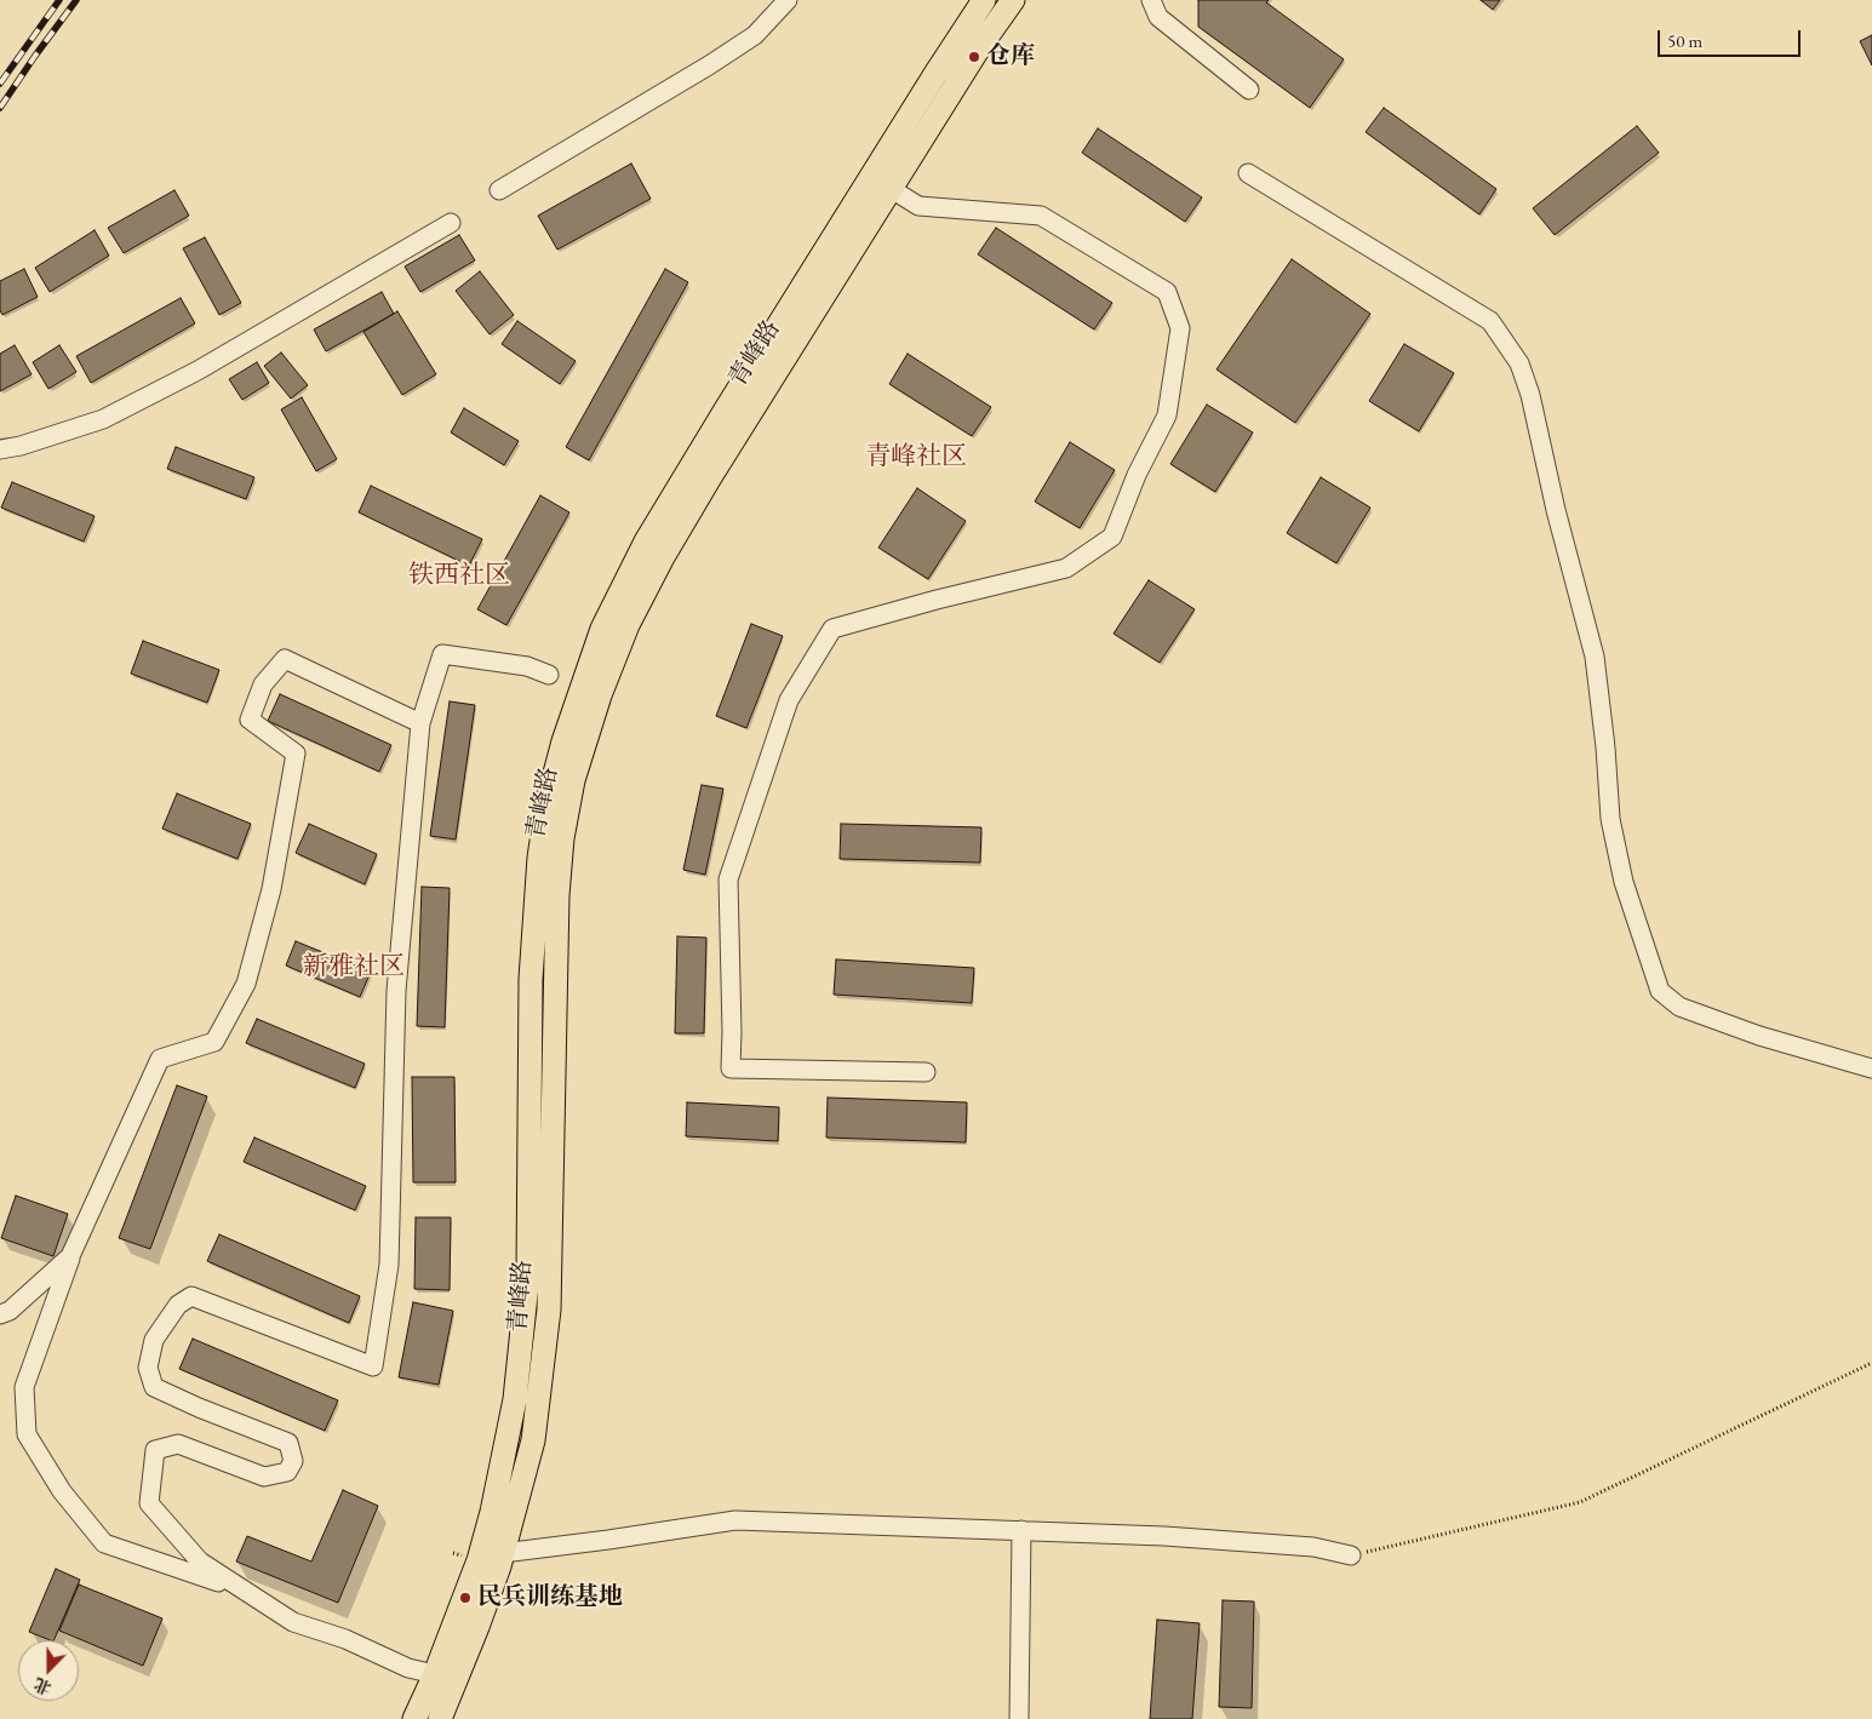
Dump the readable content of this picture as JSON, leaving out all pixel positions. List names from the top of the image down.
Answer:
{
  "streets": {
    "main road": ["青峰路"]
  },
  "districts": ["青峰社区", "铁西社区", "新雅社区"],
  "places": ["仓库", "民兵训练基地"],
  "scale_bar": "50 m",
  "north": "bottom"
}
